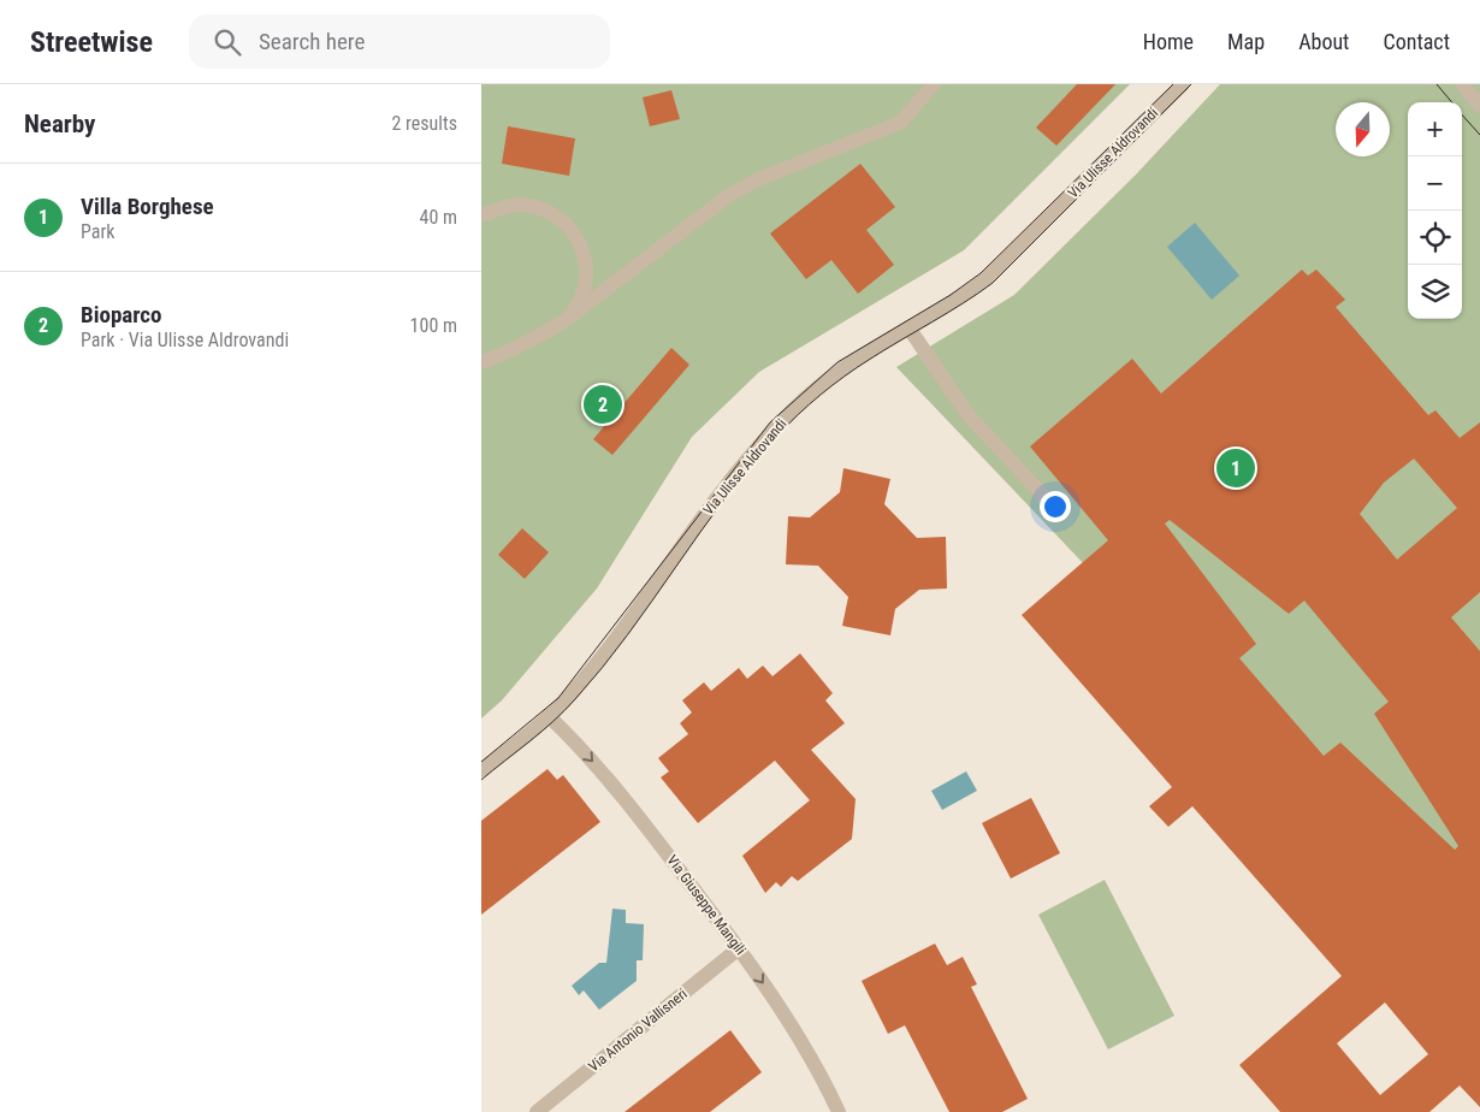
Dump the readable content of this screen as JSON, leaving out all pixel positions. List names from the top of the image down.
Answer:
{
  "streets": {
    "street": ["Via Ulisse Aldrovandi", "Via Giuseppe Mangili", "Via Antonio Vallisneri"]
  },
  "crossings": [
    ["Via Ulisse Aldrovandi", "Via Giuseppe Mangili"],
    ["Via Giuseppe Mangili", "Via Antonio Vallisneri"]
  ],
  "one_way": ["Via Giuseppe Mangili"],
  "north": "bottom",
  "page": {
    "header": "Streetwise",
    "search": "Search here",
    "nav": [
      "Home",
      "Map",
      "About",
      "Contact"
    ],
    "heading": ["Nearby", "2 results"],
    "map_buttons": ["+", "−"],
    "list": [
      {
        "mark": "1",
        "name": "Villa Borghese",
        "note": "Park",
        "value": "40 m"
      },
      {
        "mark": "2",
        "name": "Bioparco",
        "note": "Park · Via Ulisse Aldrovandi",
        "value": "100 m"
      }
    ],
    "pins": ["2", "1"]
  }
}
